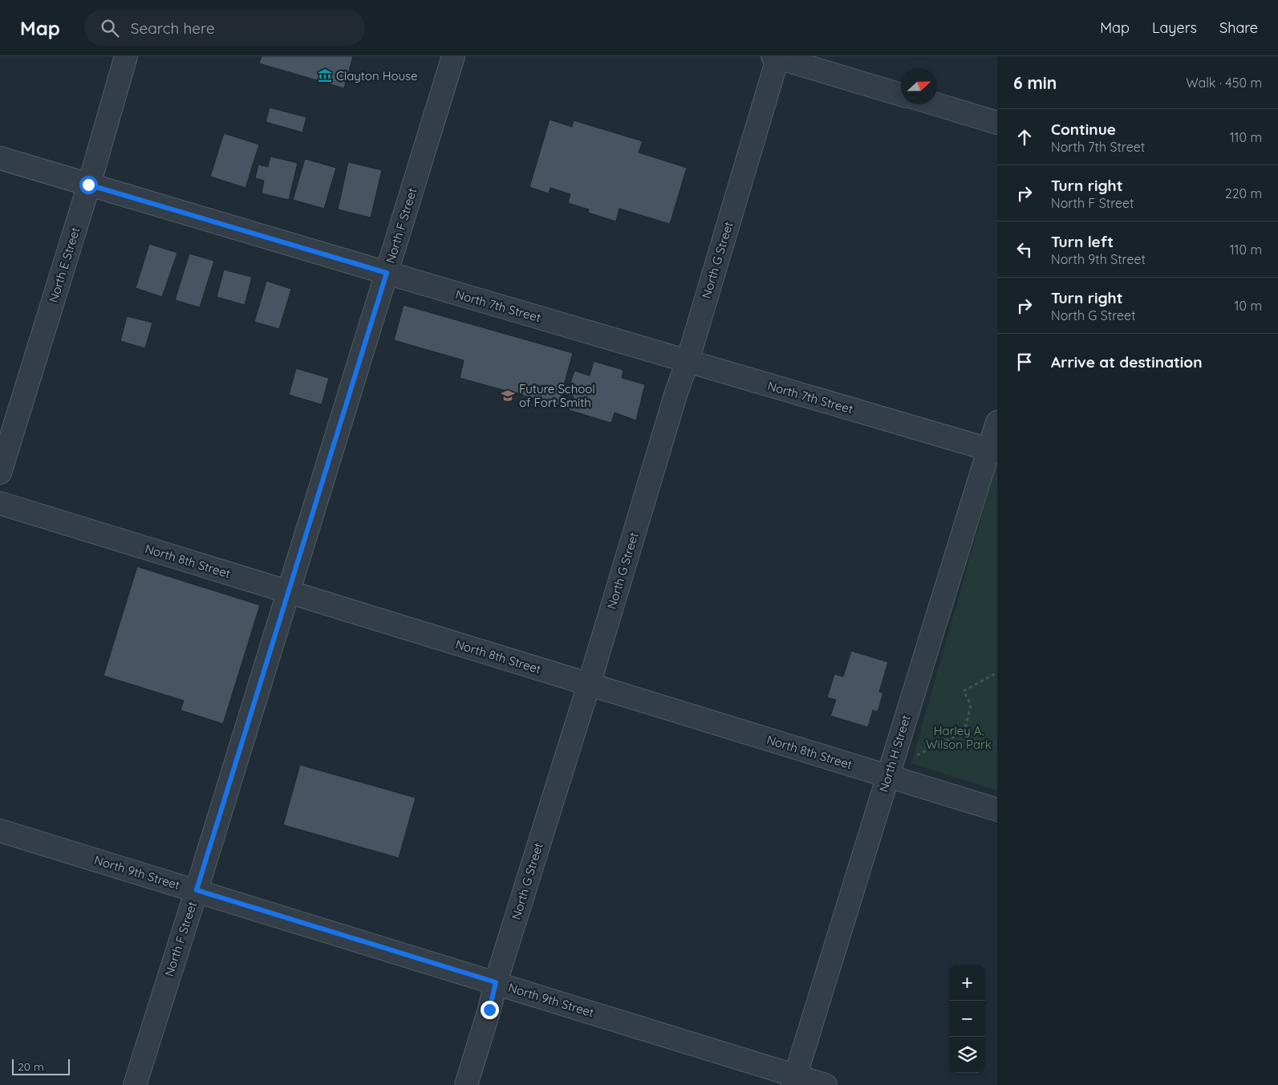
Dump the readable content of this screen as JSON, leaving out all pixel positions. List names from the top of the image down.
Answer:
{
  "streets": {
    "street": [
      "North F Street",
      "North G Street",
      "North E Street",
      "North 7th Street",
      "North 8th Street",
      "North H Street",
      "North 9th Street"
    ]
  },
  "crossings": [
    ["North F Street", "North 7th Street"],
    ["North F Street", "North 8th Street"],
    ["North F Street", "North 9th Street"],
    ["North G Street", "North 7th Street"],
    ["North G Street", "North 8th Street"],
    ["North G Street", "North 9th Street"],
    ["North E Street", "North 7th Street"],
    ["North 7th Street", "North H Street"],
    ["North 8th Street", "North H Street"],
    ["North H Street", "North 9th Street"]
  ],
  "parks": ["Harley A. Wilson Park"],
  "places": {
    "museum": ["Clayton House"],
    "school or university": ["Future School of Fort Smith"]
  },
  "scale_bar": "20 m",
  "north": "right",
  "page": {
    "header": "Map",
    "search": "Search here",
    "nav": ["Map", "Layers", "Share"],
    "heading": ["6 min", "Walk · 450 m"],
    "list": [
      ["Continue", "North 7th Street", "110 m"],
      ["Turn right", "North F Street", "220 m"],
      ["Turn left", "North 9th Street", "110 m"],
      ["Turn right", "North G Street", "10 m"],
      "Arrive at destination"
    ],
    "map_buttons": ["+", "−"],
    "scale": "20 m"
  }
}
